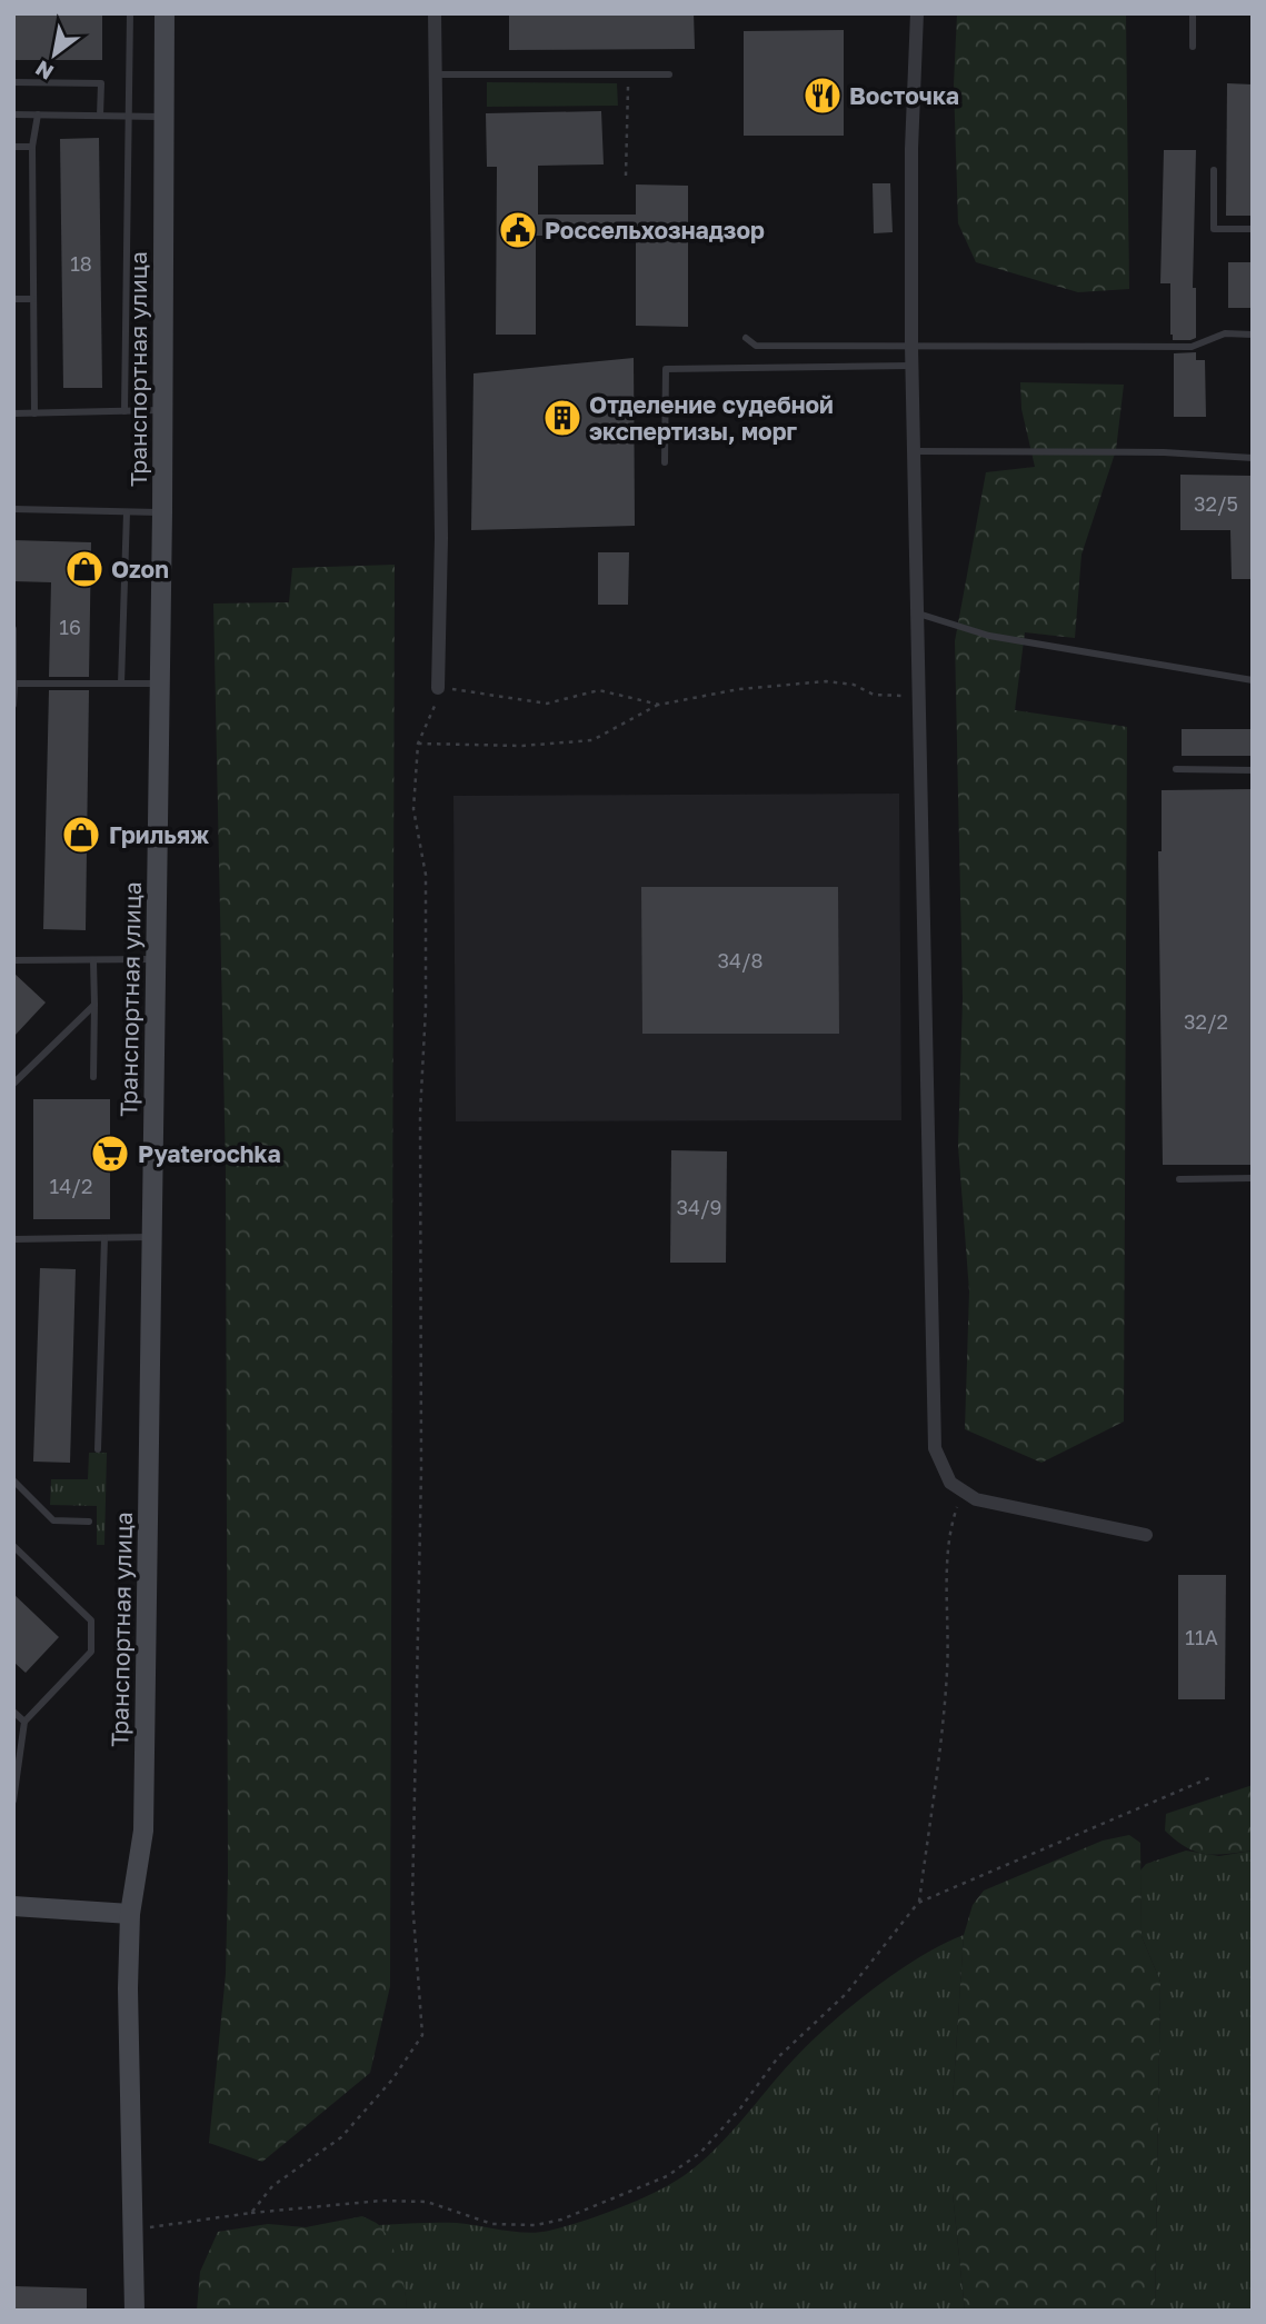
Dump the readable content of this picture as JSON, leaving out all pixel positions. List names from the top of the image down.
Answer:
{
  "streets": {
    "street": ["Транспортная улица"]
  },
  "places": {
    "restaurant": ["Восточка"],
    "public building": ["Россельхознадзор"],
    "building": ["Отделение судебной экспертизы, морг"],
    "shop": ["Ozon", "Грильяж"],
    "supermarket": ["Pyaterochka"]
  },
  "house_numbers": [
    "18",
    "32/5",
    "16",
    "34/8",
    "32/2",
    "14/2",
    "34/9",
    "11А"
  ],
  "north": "bottom left"
}
